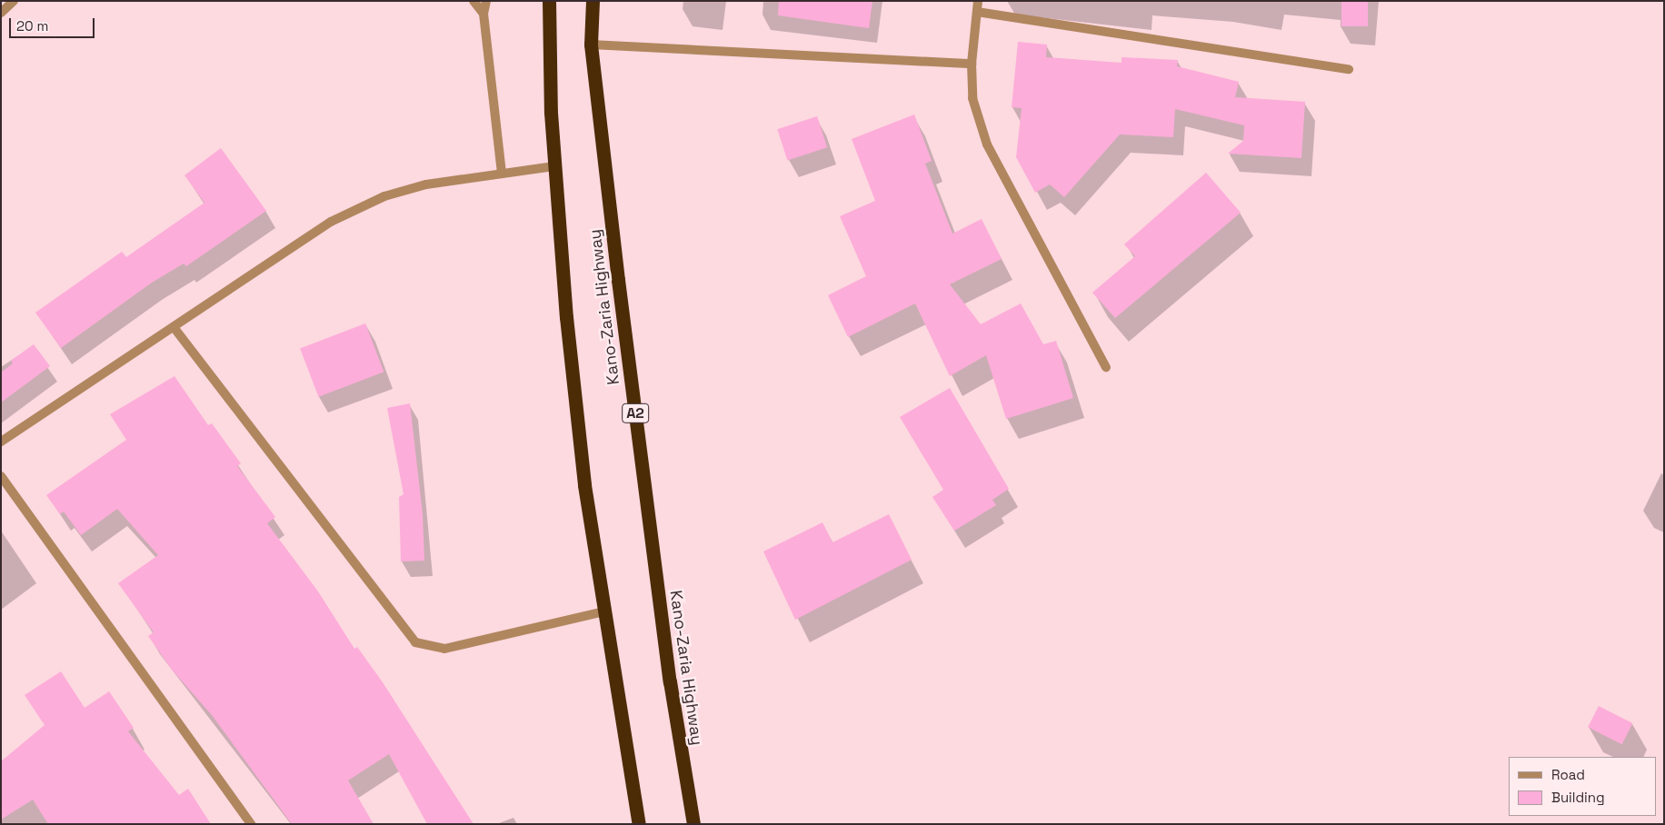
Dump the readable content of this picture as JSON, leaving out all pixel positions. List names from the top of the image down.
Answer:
{
  "streets": {
    "highway": ["Kano-Zaria Highway", "A2"]
  },
  "legend": ["Road", "Building"],
  "scale_bar": "20 m"
}
